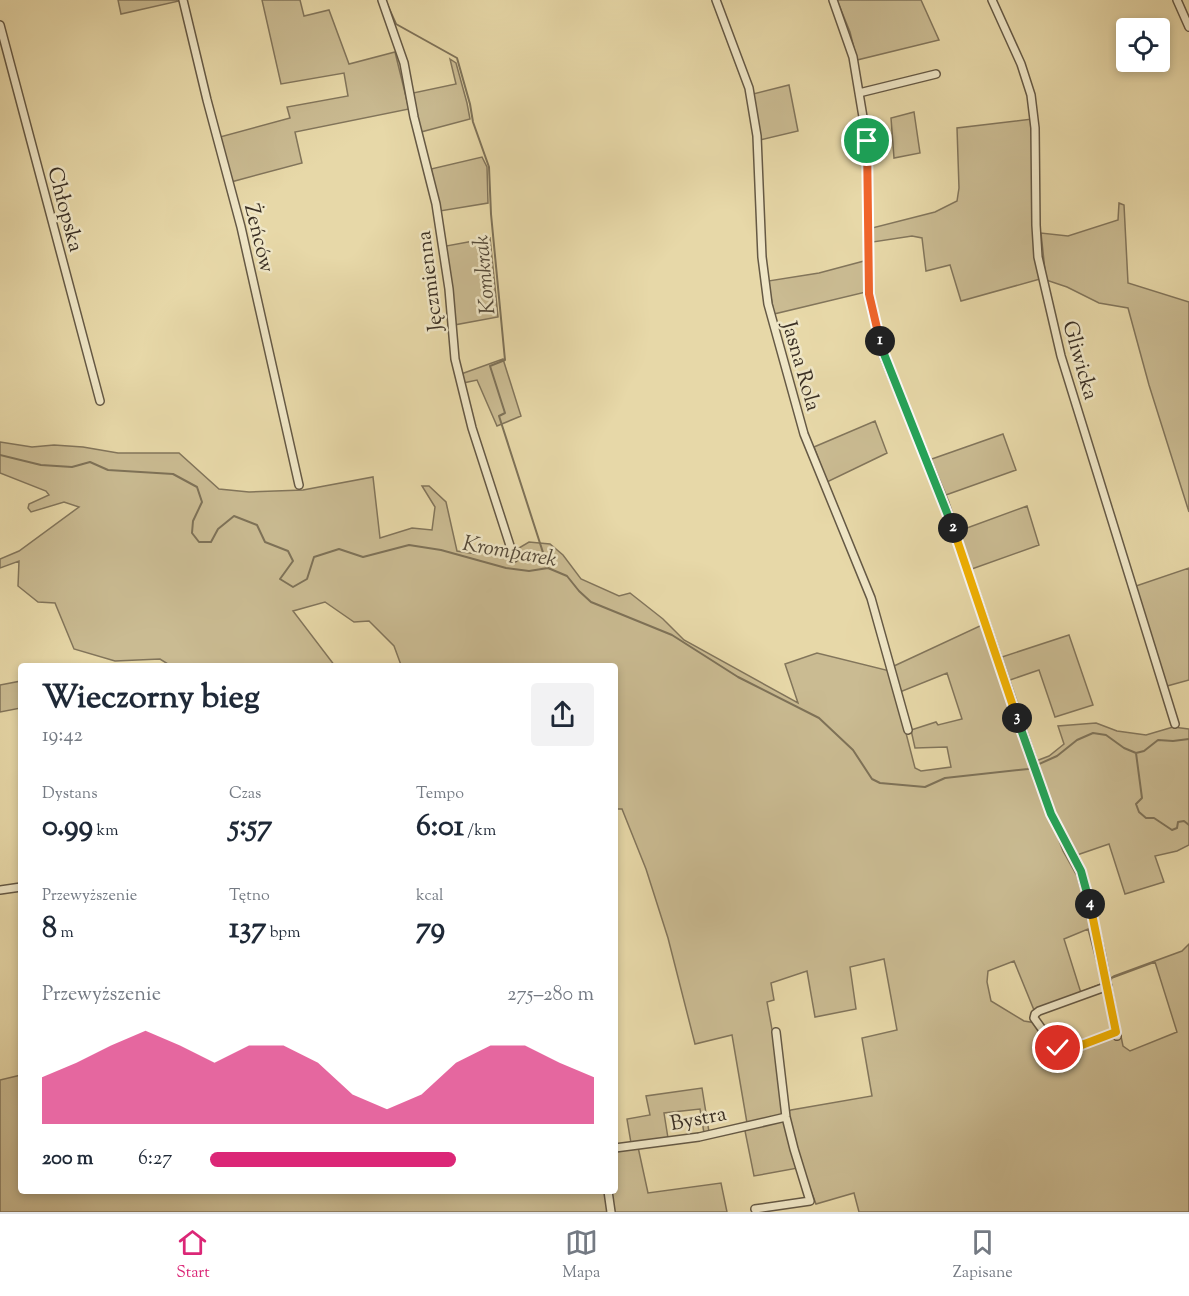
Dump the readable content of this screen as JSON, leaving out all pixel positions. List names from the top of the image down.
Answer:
{
  "streets": {
    "street": [
      "Chłopska",
      "Żeńców",
      "Jęczmienna",
      "Gliwicka",
      "Jasna Rola",
      "Bystra"
    ]
  },
  "water": ["Komkrak", "Kromparek"],
  "page": {
    "pins": [
      "1",
      "2",
      "3",
      "4"
    ],
    "heading": ["Wieczorny bieg", "19:42"],
    "stats": [
      ["Dystans", "0.99 km"],
      ["Czas", "5:57"],
      ["Tempo", "6:01 /km"],
      ["Przewyższenie", "8 m"],
      ["Tętno", "137 bpm"],
      ["kcal", "79"]
    ],
    "chart": ["Przewyższenie", "275–280 m"],
    "list": [
      {
        "name": "200 m",
        "note": "6:27"
      }
    ],
    "tabs": ["Start", "Mapa", "Zapisane"]
  }
}
